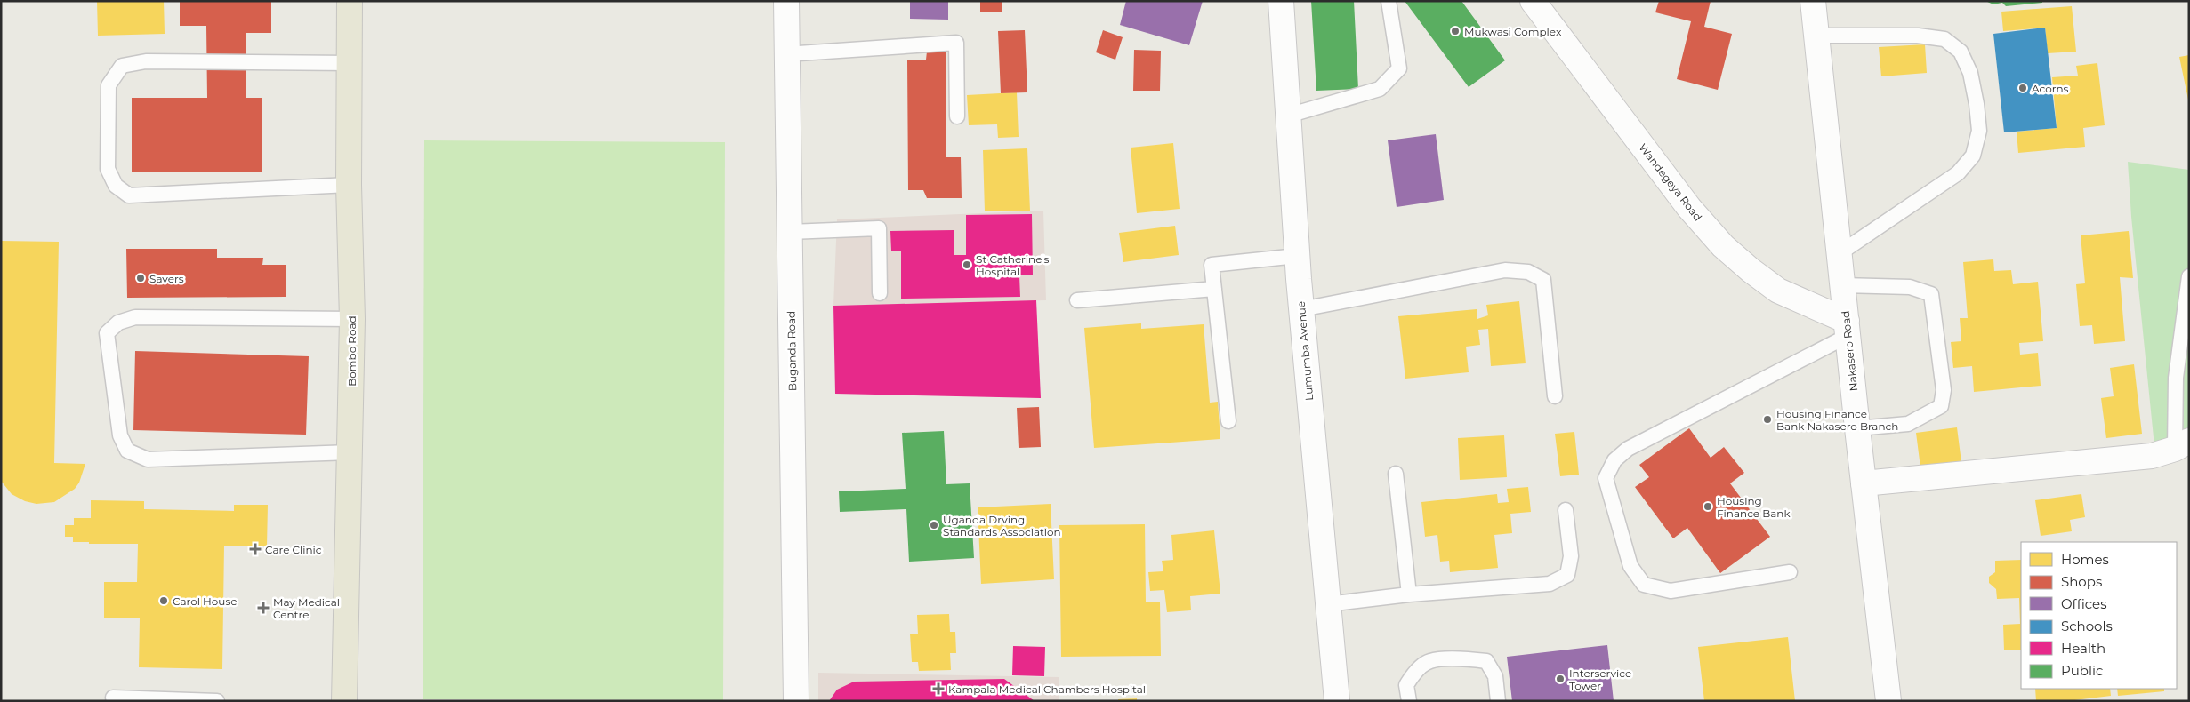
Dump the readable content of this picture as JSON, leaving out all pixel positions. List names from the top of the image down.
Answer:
{
  "streets": {
    "main road": ["Bombo Road"],
    "street": [
      "Wandegeya Road",
      "Buganda Road",
      "Lumumba Avenue",
      "Nakasero Road"
    ]
  },
  "crossings": [
    ["Wandegeya Road", "Nakasero Road"]
  ],
  "places": {
    "other": [
      "Mukwasi Complex",
      "Acorns",
      "St Catherine's Hospital",
      "Savers",
      "Housing Finance Bank Nakasero Branch",
      "Housing Finance Bank",
      "Uganda Drving Standards Association",
      "Carol House",
      "Interservice Tower"
    ],
    "health": ["Care Clinic", "May Medical Centre", "Kampala Medical Chambers Hospital"]
  },
  "legend": [
    "Homes",
    "Shops",
    "Offices",
    "Schools",
    "Health",
    "Public"
  ]
}
